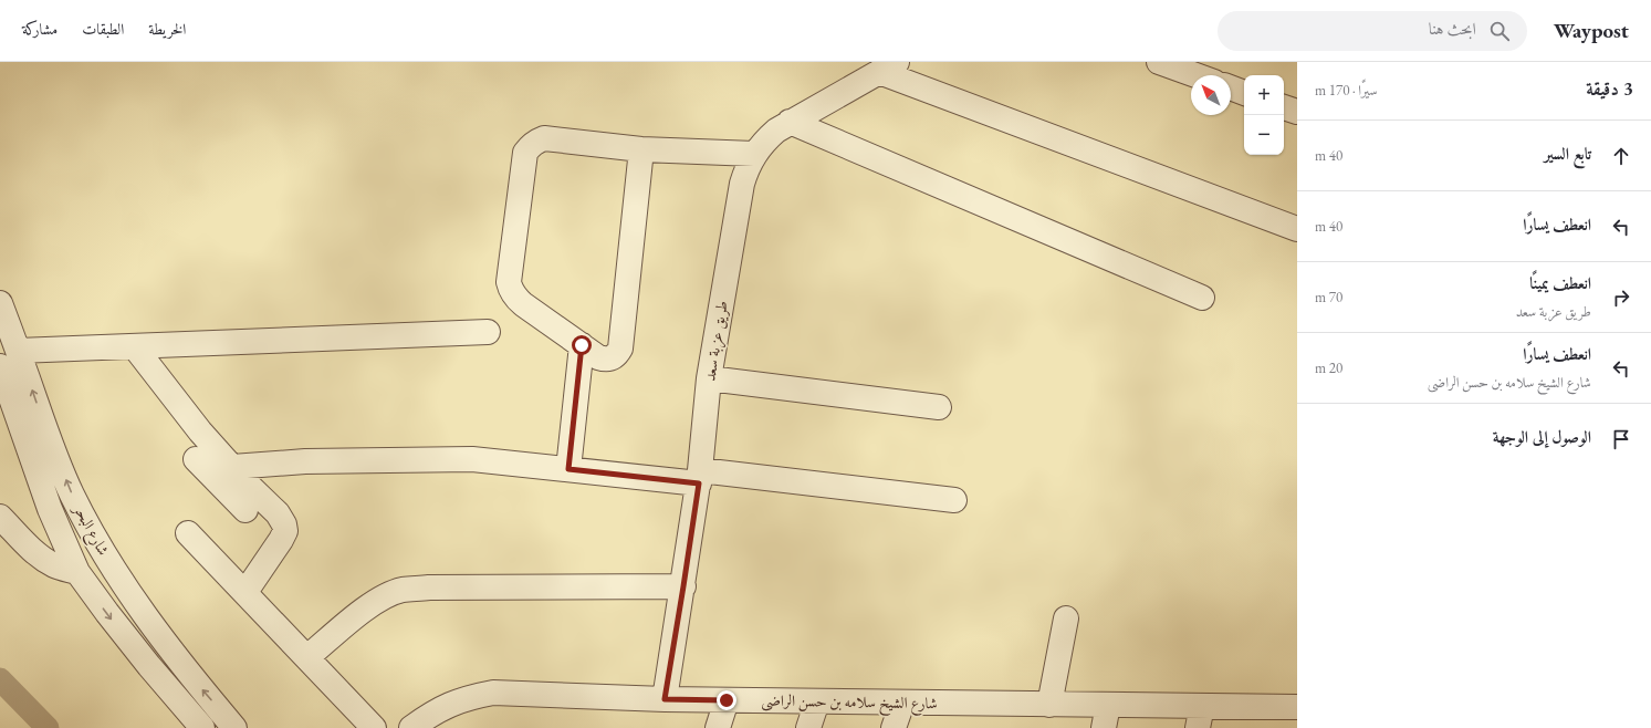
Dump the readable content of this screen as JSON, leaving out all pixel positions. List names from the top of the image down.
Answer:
{
  "streets": {
    "street": ["طريق عزبة سعد", "شارع البحر", "شارع الشيخ سلامه بن حسن الراضى"]
  },
  "crossings": [
    ["طريق عزبة سعد", "شارع الشيخ سلامه بن حسن الراضى"]
  ],
  "north": "top left",
  "page": {
    "header": "Waypost",
    "search": "ابحث هنا",
    "nav": ["الخريطة", "الطبقات", "مشاركة"],
    "heading": ["3 دقيقة", "سيرًا · 170 m"],
    "map_buttons": ["+", "−"],
    "list": [
      ["تابع السير", "40 m"],
      ["انعطف يسارًا", "40 m"],
      ["انعطف يمينًا", "طريق عزبة سعد", "70 m"],
      ["انعطف يسارًا", "شارع الشيخ سلامه بن حسن الراضى", "20 m"],
      "الوصول إلى الوجهة"
    ]
  }
}
